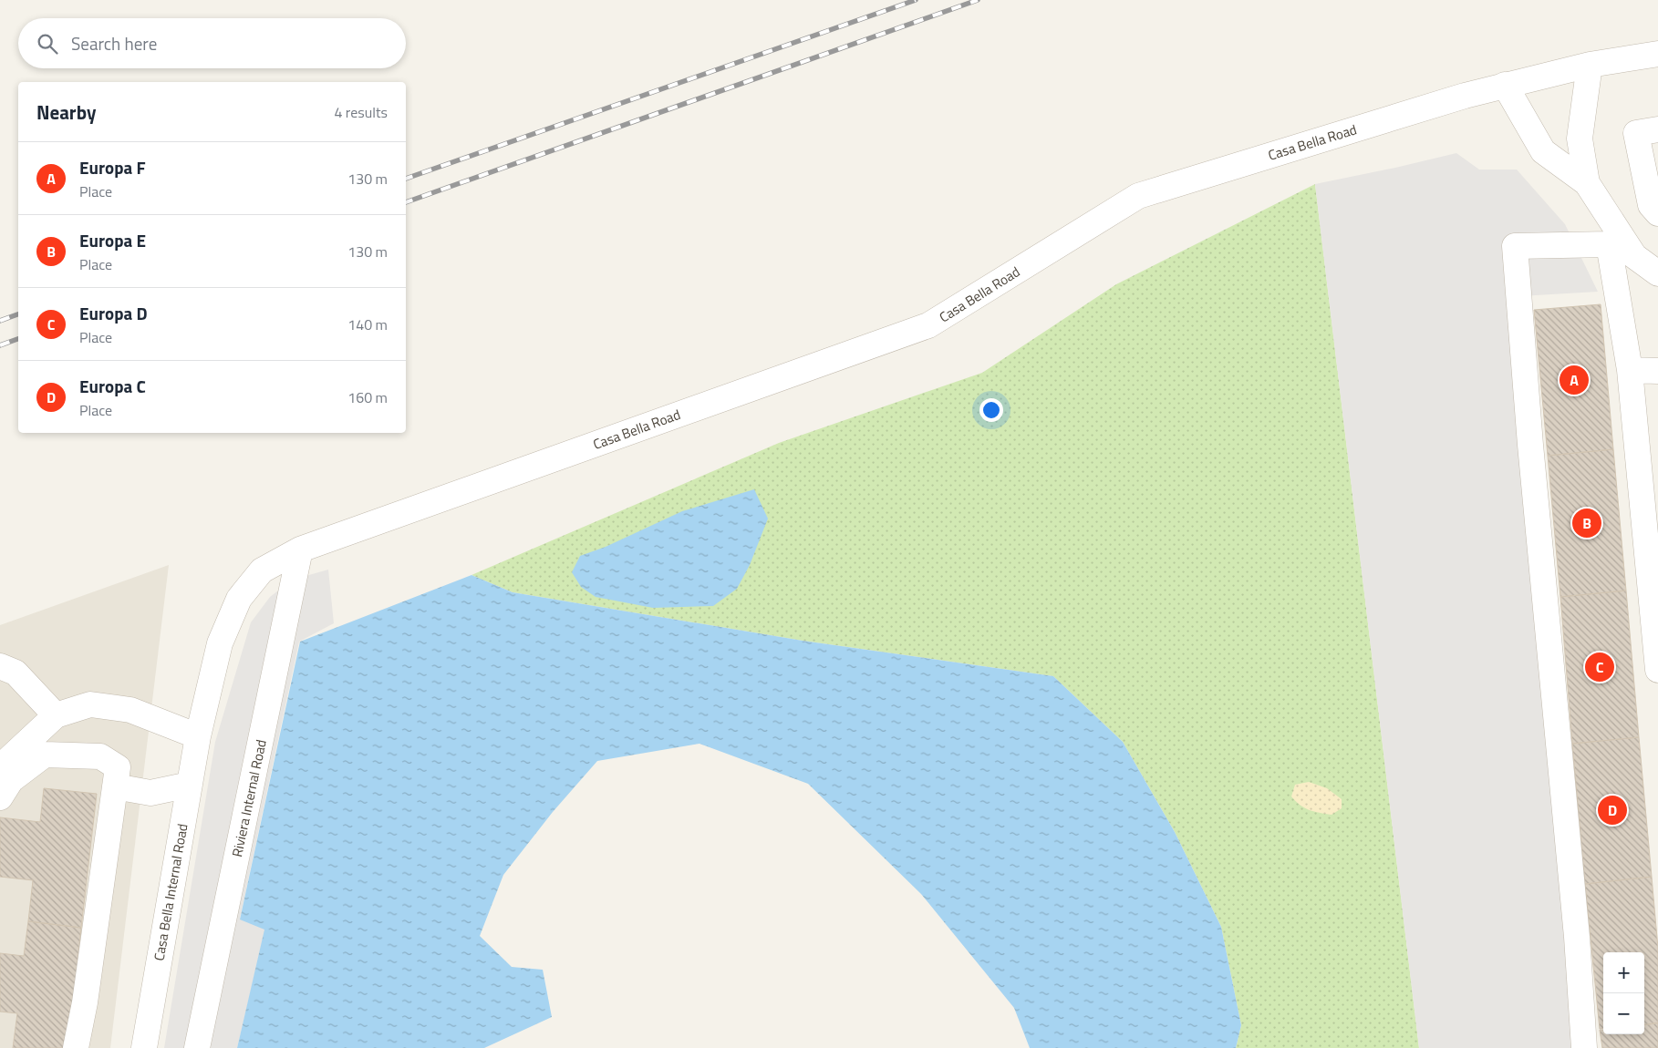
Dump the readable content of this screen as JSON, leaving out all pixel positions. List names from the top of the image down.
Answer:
{
  "streets": {
    "street": ["Casa Bella Road", "Riviera Internal Road", "Casa Bella Internal Road"]
  },
  "crossings": [
    ["Casa Bella Road", "Riviera Internal Road"],
    ["Casa Bella Road", "Casa Bella Internal Road"],
    ["Riviera Internal Road", "Casa Bella Internal Road"]
  ],
  "page": {
    "search": "Search here",
    "heading": ["Nearby", "4 results"],
    "list": [
      {
        "mark": "A",
        "name": "Europa F",
        "note": "Place",
        "value": "130 m"
      },
      {
        "mark": "B",
        "name": "Europa E",
        "note": "Place",
        "value": "130 m"
      },
      {
        "mark": "C",
        "name": "Europa D",
        "note": "Place",
        "value": "140 m"
      },
      {
        "mark": "D",
        "name": "Europa C",
        "note": "Place",
        "value": "160 m"
      }
    ],
    "pins": [
      "A",
      "B",
      "C",
      "D"
    ],
    "map_buttons": ["+", "−"]
  }
}
